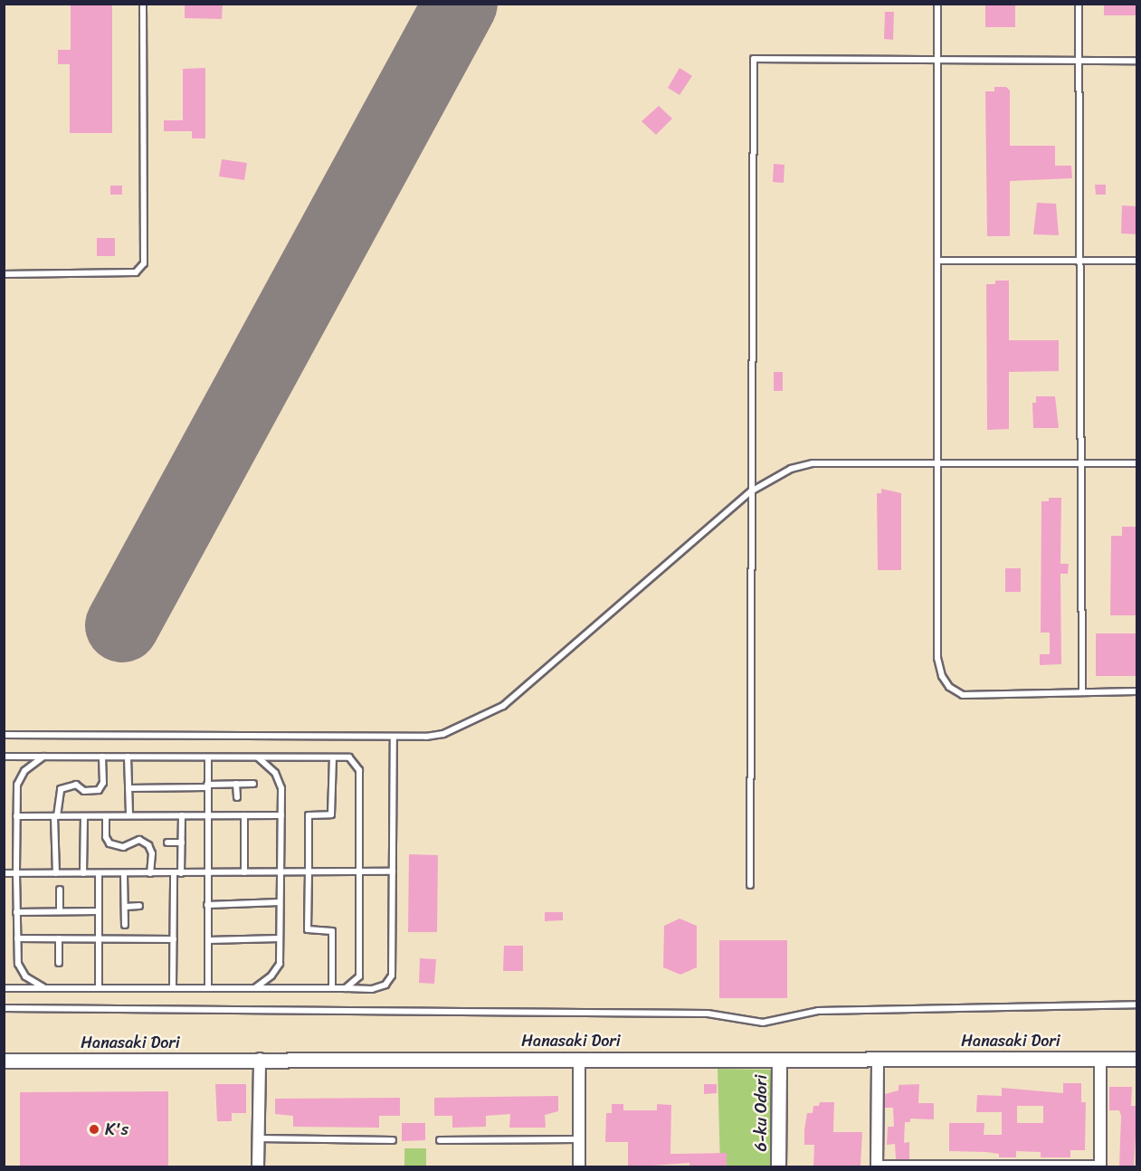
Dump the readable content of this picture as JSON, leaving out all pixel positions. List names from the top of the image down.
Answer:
{
  "streets": {
    "street": ["Hanasaki Dori", "6-ku Odori"]
  },
  "crossings": [
    ["Hanasaki Dori", "6-ku Odori"]
  ],
  "places": ["K's"]
}
